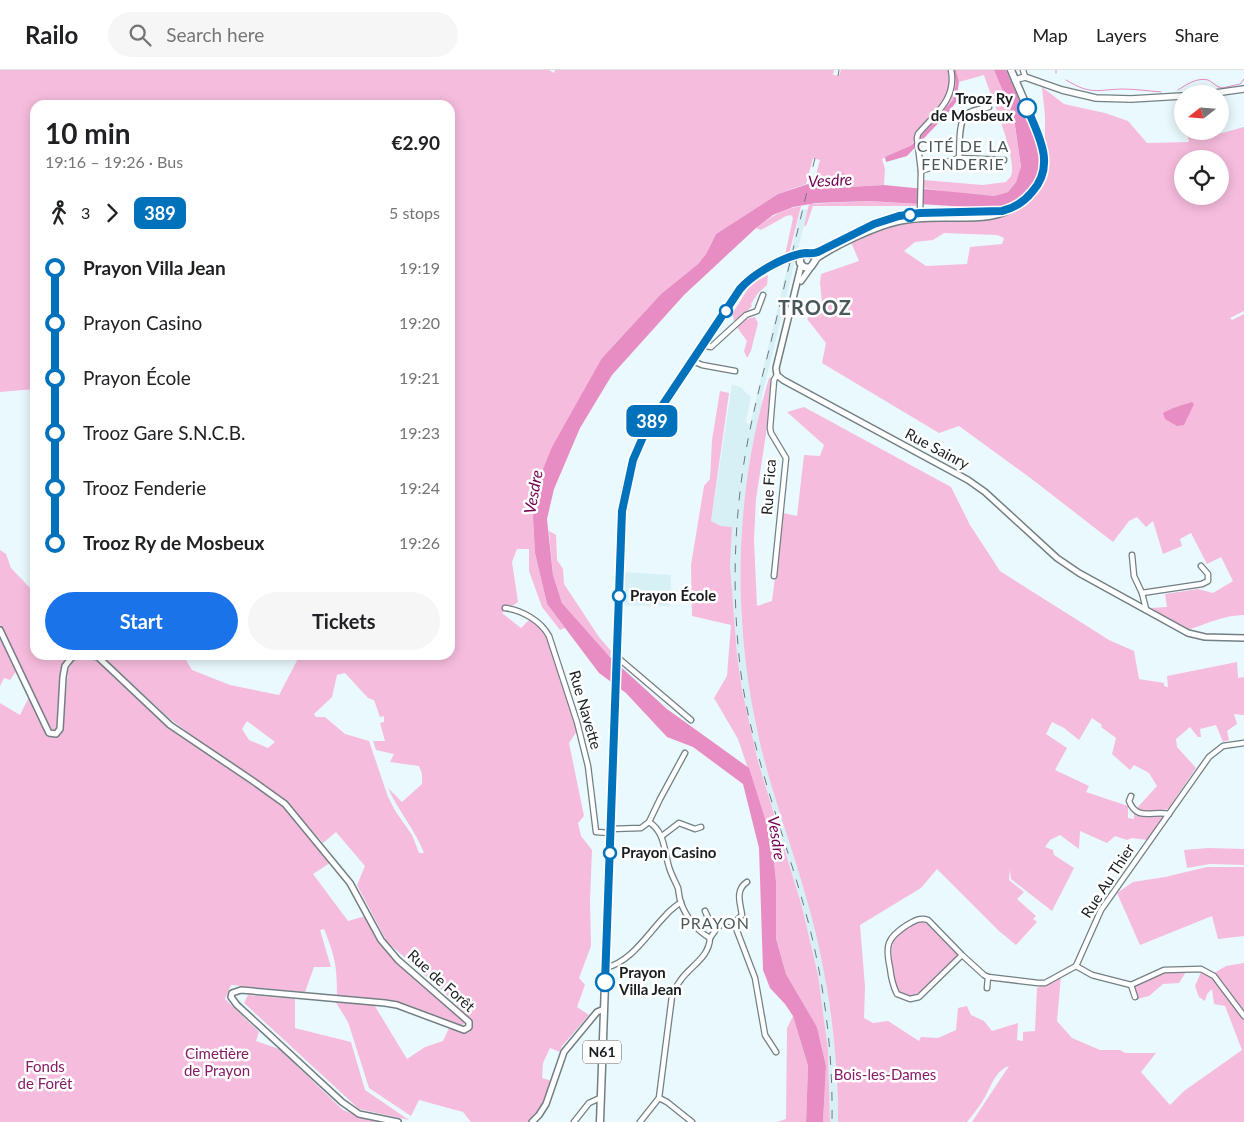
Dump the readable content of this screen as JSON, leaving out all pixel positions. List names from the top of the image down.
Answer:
{
  "streets": {
    "main road": ["N61"],
    "street": [
      "Rue Sainry",
      "Rue Fica",
      "Rue Navette",
      "Rue Au Thier",
      "Rue de Forêt"
    ]
  },
  "crossings": [
    ["Rue Sainry", "Rue Fica"],
    ["Rue Navette", "N61"]
  ],
  "districts": ["CITÉ DE LA FENDERIE", "TROOZ", "PRAYON"],
  "water": ["Vesdre"],
  "parks": ["Cimetière de Prayon", "Fonds de Forêt", "Bois-les-Dames"],
  "places": [
    "Trooz Ry de Mosbeux",
    "Prayon École",
    "Prayon Casino",
    "Prayon Villa Jean"
  ],
  "lines": ["bus line 389"],
  "north": "left",
  "page": {
    "header": "Railo",
    "search": "Search here",
    "nav": ["Map", "Layers", "Share"],
    "on_map": "389",
    "heading": ["10 min", "19:16 – 19:26 · Bus", "€2.90"],
    "legs": ["3", "389", "5 stops"],
    "list": [
      {
        "name": "Prayon Villa Jean",
        "value": "19:19"
      },
      {
        "name": "Prayon Casino",
        "value": "19:20"
      },
      {
        "name": "Prayon École",
        "value": "19:21"
      },
      {
        "name": "Trooz Gare S.N.C.B.",
        "value": "19:23"
      },
      {
        "name": "Trooz Fenderie",
        "value": "19:24"
      },
      {
        "name": "Trooz Ry de Mosbeux",
        "value": "19:26"
      }
    ],
    "buttons": ["Start", "Tickets"]
  }
}
